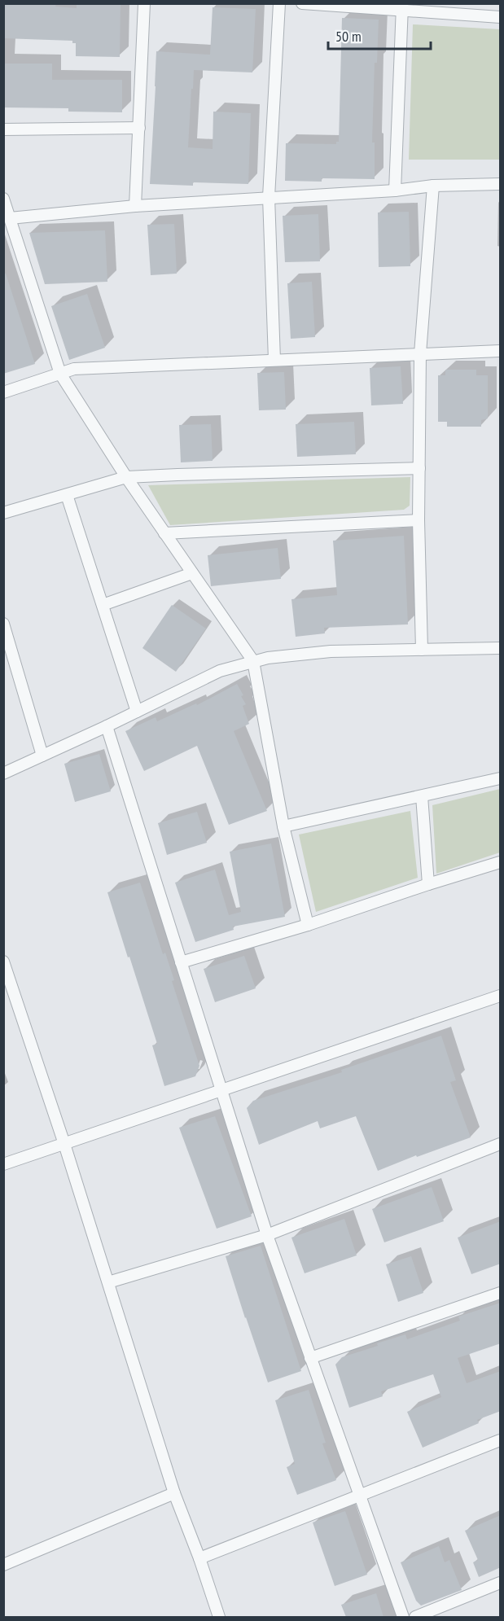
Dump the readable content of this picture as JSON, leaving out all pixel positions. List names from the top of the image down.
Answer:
{
  "scale_bar": "50 m"
}
